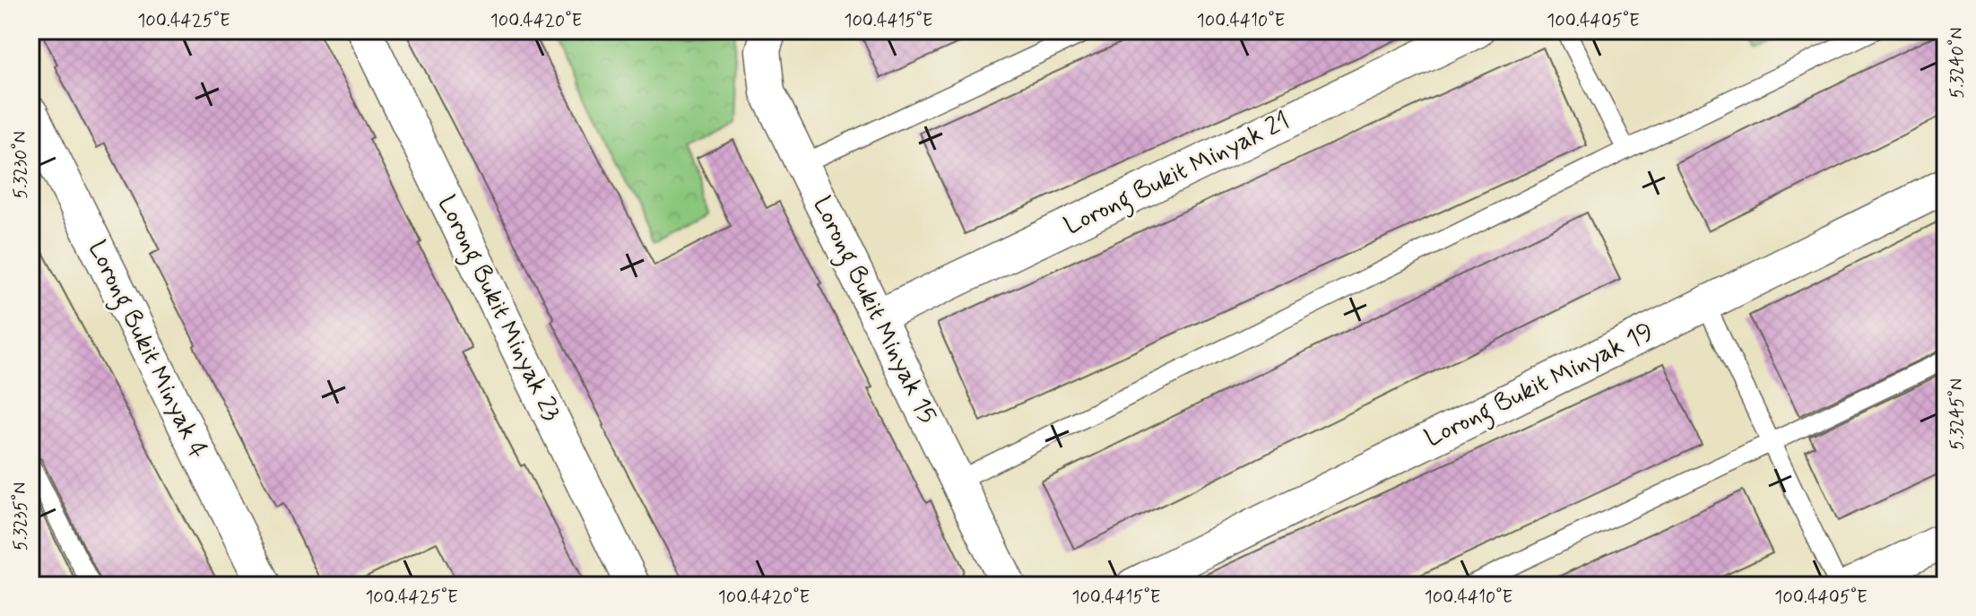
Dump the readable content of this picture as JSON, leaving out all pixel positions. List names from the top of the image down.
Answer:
{
  "streets": {
    "street": [
      "Lorong Bukit Minyak 21",
      "Lorong Bukit Minyak 23",
      "Lorong Bukit Minyak 15",
      "Lorong Bukit Minyak 4",
      "Lorong Bukit Minyak 19"
    ]
  },
  "crossings": [
    ["Lorong Bukit Minyak 21", "Lorong Bukit Minyak 15"]
  ],
  "coordinates": [
    "100.4425°E",
    "100.4420°E",
    "100.4415°E",
    "100.4410°E",
    "100.4405°E",
    "5.3240°N",
    "5.3230°N",
    "5.3245°N",
    "5.3235°N"
  ]
}
